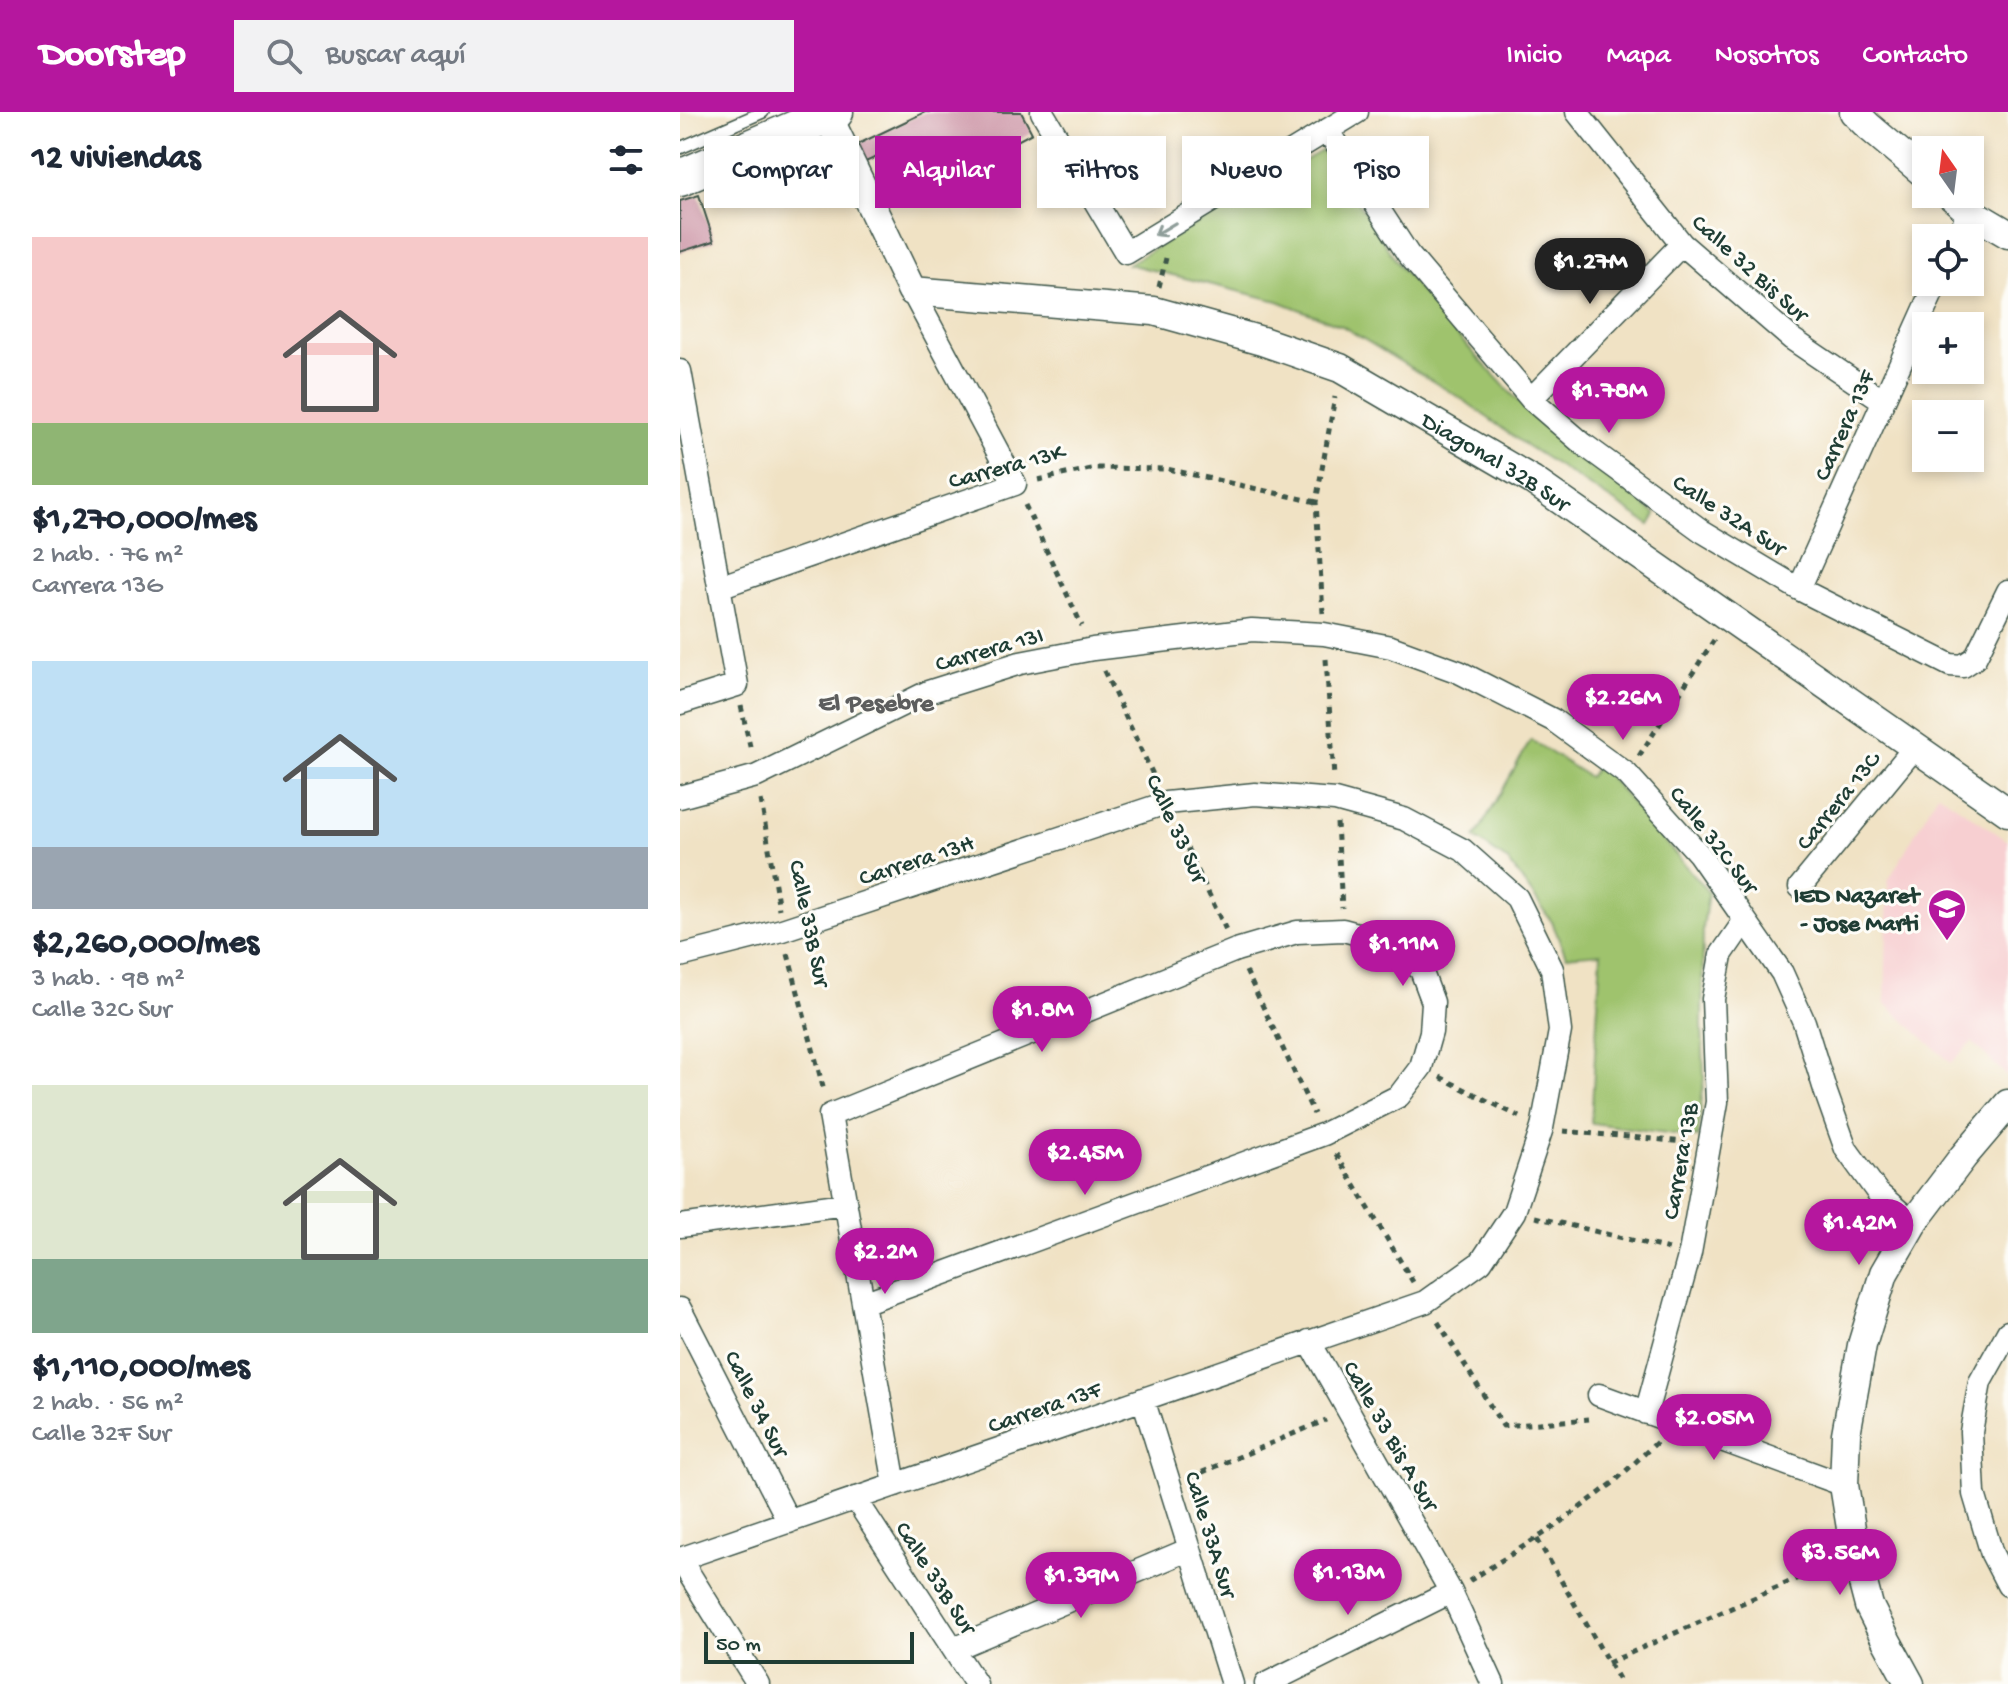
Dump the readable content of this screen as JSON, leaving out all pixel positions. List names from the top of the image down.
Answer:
{
  "streets": {
    "street": [
      "Calle 32 Bis Sur",
      "Carrera 13F",
      "Diagonal 32B Sur",
      "Carrera 13K",
      "Calle 32A Sur",
      "Carrera 13I",
      "Carrera 13C",
      "Calle 32C Sur",
      "Carrera 13H",
      "Calle 33B Sur",
      "Carrera 13B",
      "Calle 34 Sur",
      "Calle 33 Bis A Sur",
      "Calle 33A Sur"
    ],
    "path": ["Calle 33 Sur"]
  },
  "crossings": [
    ["Calle 32 Bis Sur", "Carrera 13F"],
    ["Carrera 13F", "Calle 32A Sur"],
    ["Carrera 13F", "Calle 33 Sur"],
    ["Carrera 13F", "Carrera 13H"],
    ["Carrera 13F", "Calle 33B Sur"],
    ["Carrera 13F", "Calle 34 Sur"],
    ["Carrera 13F", "Calle 33 Bis A Sur"],
    ["Carrera 13F", "Calle 33A Sur"],
    ["Diagonal 32B Sur", "Carrera 13C"],
    ["Carrera 13K", "Calle 33 Sur"],
    ["Carrera 13I", "Calle 33 Sur"],
    ["Carrera 13I", "Calle 32C Sur"],
    ["Carrera 13I", "Calle 33B Sur"],
    ["Calle 33 Sur", "Calle 32C Sur"],
    ["Calle 33 Sur", "Carrera 13H"],
    ["Calle 32C Sur", "Carrera 13B"],
    ["Carrera 13H", "Calle 33B Sur"]
  ],
  "districts": ["El Pesebre"],
  "places": {
    "school or university": ["IED Nazaret - Jose Marti"]
  },
  "scale_bar": "50 m",
  "north": "top",
  "page": {
    "header": "Doorstep",
    "search": "Buscar aquí",
    "nav": [
      "Inicio",
      "Mapa",
      "Nosotros",
      "Contacto"
    ],
    "heading": "12 viviendas",
    "map_buttons": ["+", "−"],
    "chip": [
      "Comprar",
      "Alquilar",
      "Filtros",
      "Nuevo",
      "Piso"
    ],
    "list": [
      {
        "name": "$1,270,000/mes",
        "note": "2 hab. · 76 m² · Carrera 13G"
      },
      {
        "name": "$2,260,000/mes",
        "note": "3 hab. · 98 m² · Calle 32C Sur"
      },
      {
        "name": "$1,110,000/mes",
        "note": "2 hab. · 56 m² · Calle 32F Sur"
      }
    ],
    "price": [
      "$1.27M",
      "$1.78M",
      "$2.26M",
      "$1.11M",
      "$1.8M",
      "$2.45M",
      "$1.42M",
      "$2.2M",
      "$2.05M",
      "$3.56M",
      "$1.13M",
      "$1.39M"
    ],
    "scale": "50 m"
  }
}
